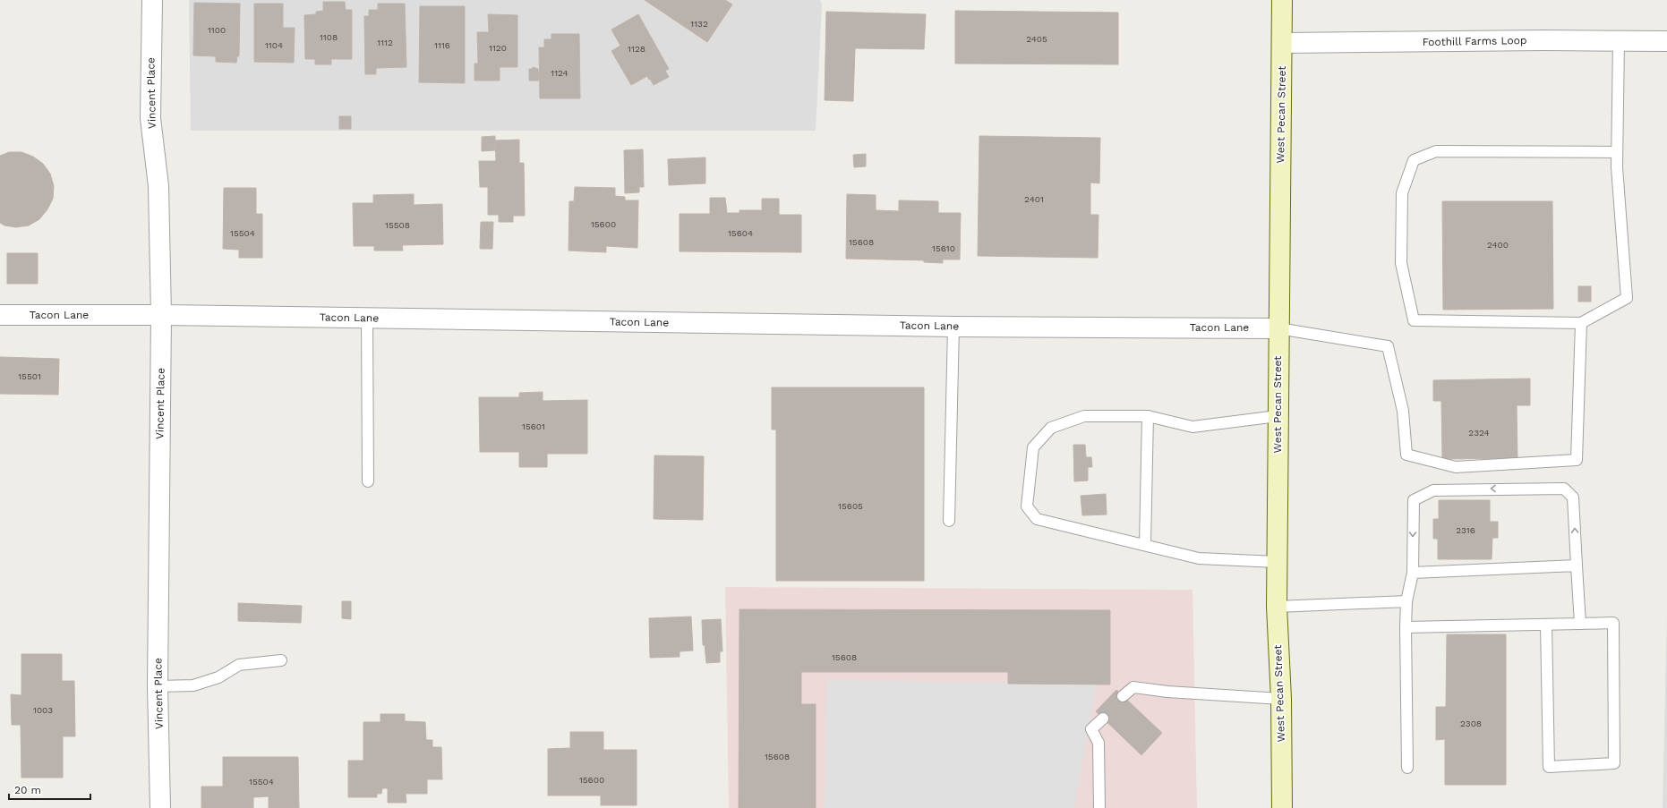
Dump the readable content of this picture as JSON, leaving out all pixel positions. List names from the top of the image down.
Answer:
{
  "streets": {
    "main road": ["West Pecan Street"],
    "street": ["Foothill Farms Loop", "Vincent Place", "Tacon Lane"]
  },
  "crossings": [
    ["Foothill Farms Loop", "West Pecan Street"],
    ["Vincent Place", "Tacon Lane"],
    ["West Pecan Street", "Tacon Lane"]
  ],
  "house_numbers": [
    "1132",
    "1100",
    "1108",
    "2405",
    "1112",
    "1104",
    "1116",
    "1120",
    "1128",
    "1124",
    "2401",
    "15600",
    "15508",
    "15504",
    "15604",
    "15608",
    "2400",
    "15610",
    "15501",
    "15601",
    "2324",
    "15605",
    "2316",
    "15608",
    "1003",
    "2308",
    "15608",
    "15600",
    "15504"
  ],
  "scale_bar": "20 m"
}
